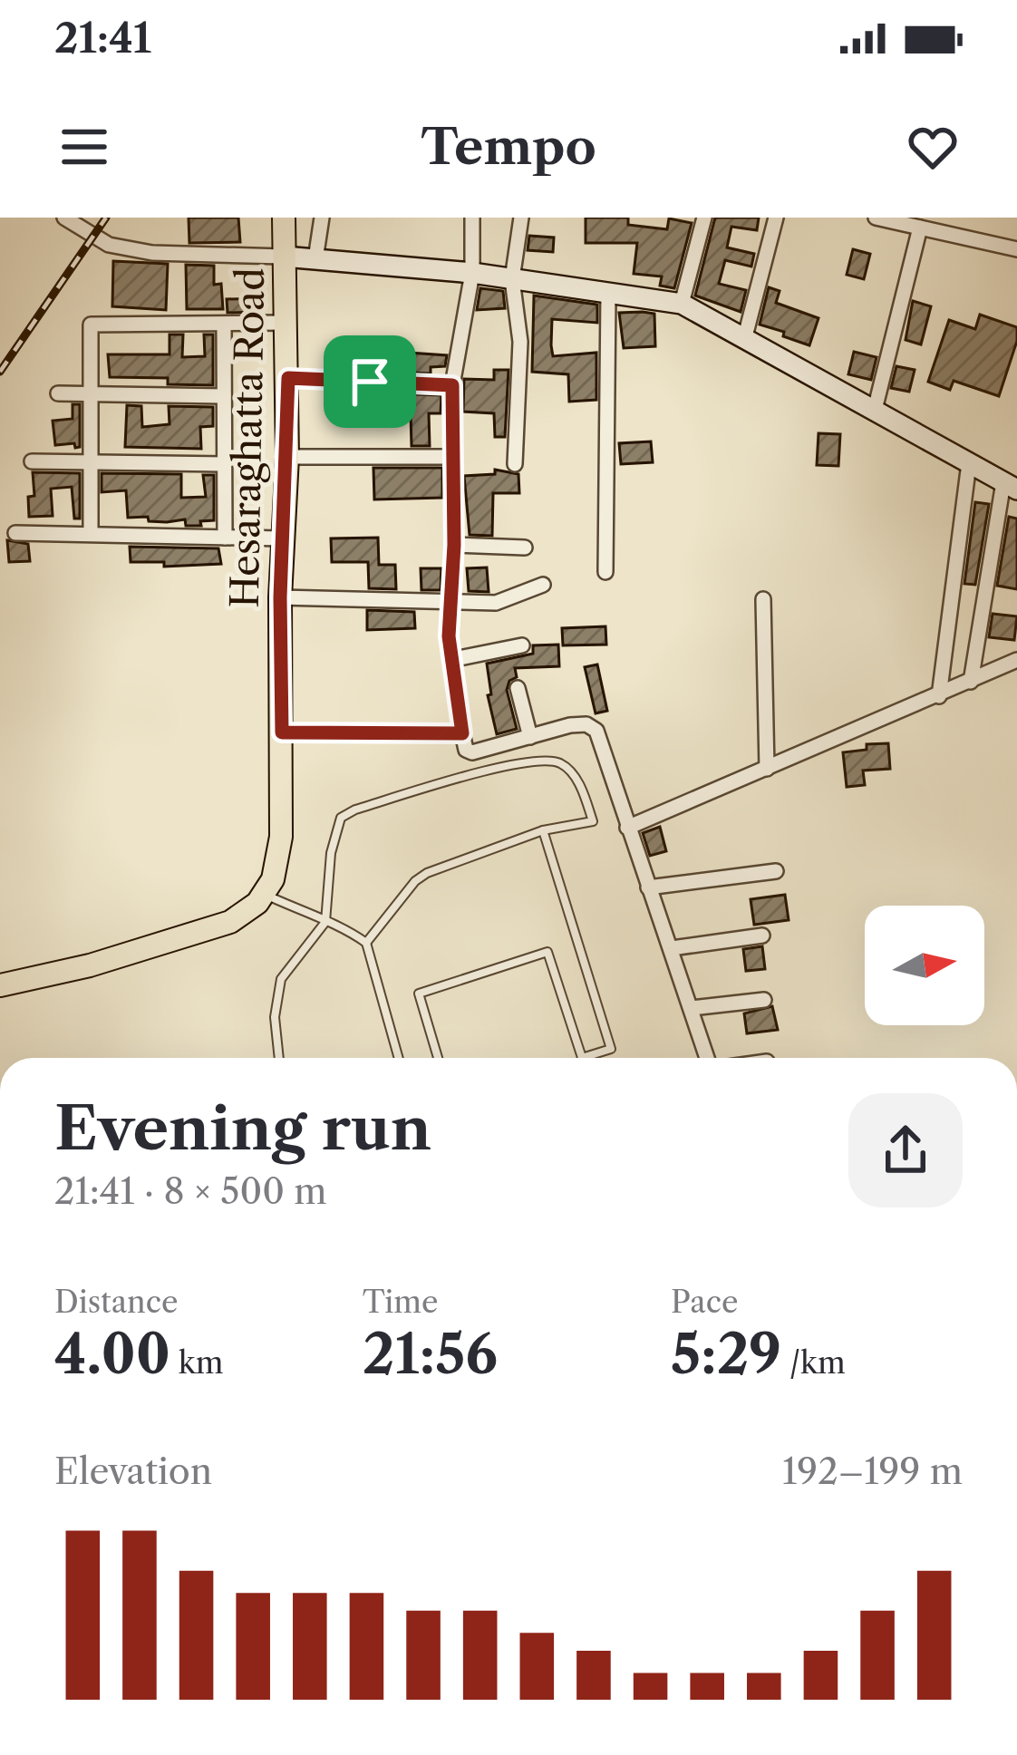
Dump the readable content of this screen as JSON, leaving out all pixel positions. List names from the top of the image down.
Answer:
{
  "streets": {
    "main road": ["Hesaraghatta Road"]
  },
  "north": "right",
  "page": {
    "status": "21:41",
    "header": "Tempo",
    "heading": ["Evening run", "21:41 · 8 × 500 m"],
    "stats": [
      ["Distance", "4.00 km"],
      ["Time", "21:56"],
      ["Pace", "5:29 /km"]
    ],
    "chart": ["Elevation", "192–199 m"]
  }
}
